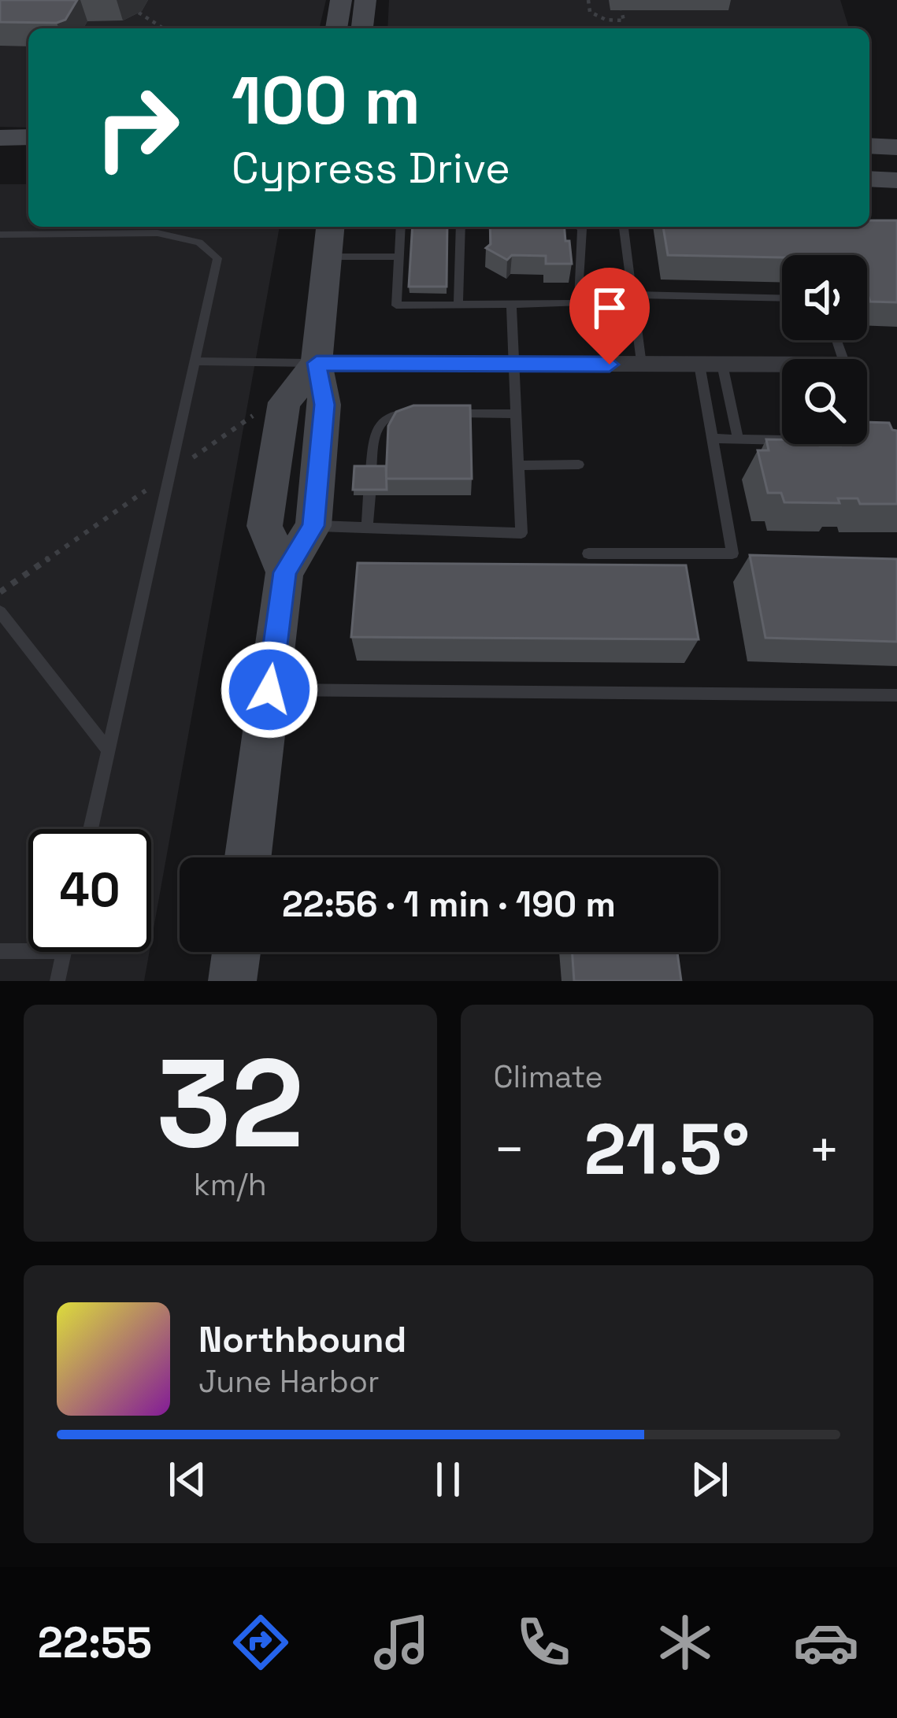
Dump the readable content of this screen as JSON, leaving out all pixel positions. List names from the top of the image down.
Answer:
{
  "page": {
    "turn": ["100 m", "Cypress Drive"],
    "limit": "40",
    "trip": "22:56 · 1 min · 190 m",
    "tile": [
      ["32", "km/h"],
      "Climate"
    ],
    "heat": ["−", "21.5°", "+"],
    "song": ["Northbound", "June Harbor"],
    "tabs": "22:55"
  }
}
